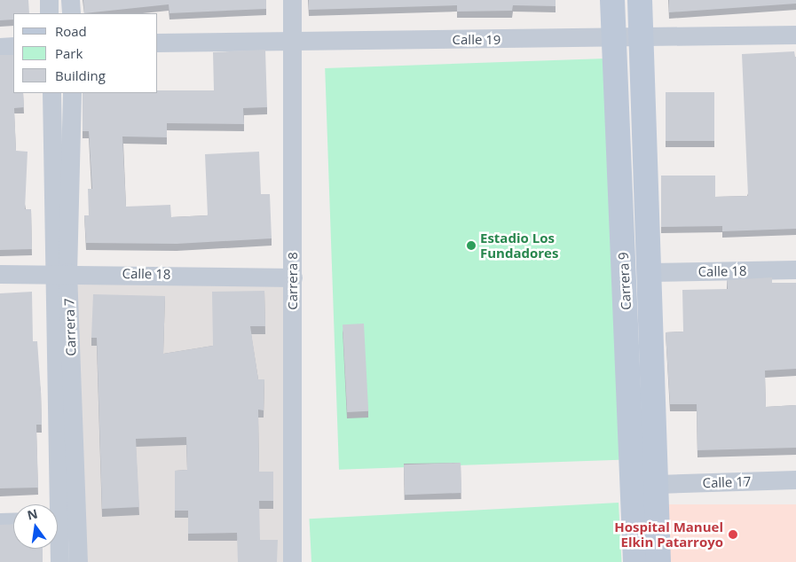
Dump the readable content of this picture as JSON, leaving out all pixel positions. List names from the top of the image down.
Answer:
{
  "streets": {
    "street": [
      "Calle 19",
      "Calle 18",
      "Carrera 8",
      "Carrera 9",
      "Carrera 7",
      "Calle 17"
    ]
  },
  "crossings": [
    ["Calle 19", "Carrera 8"],
    ["Calle 19", "Carrera 9"],
    ["Calle 18", "Carrera 8"],
    ["Calle 18", "Carrera 9"],
    ["Calle 18", "Carrera 7"],
    ["Carrera 9", "Calle 17"]
  ],
  "places": ["Estadio Los Fundadores", "Hospital Manuel Elkin Patarroyo"],
  "legend": ["Road", "Park", "Building"],
  "north": "top"
}
